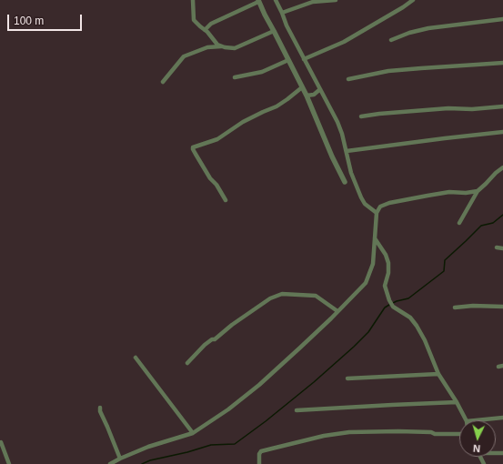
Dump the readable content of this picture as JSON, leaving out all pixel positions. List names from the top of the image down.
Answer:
{
  "scale_bar": "100 m",
  "north": "bottom"
}
